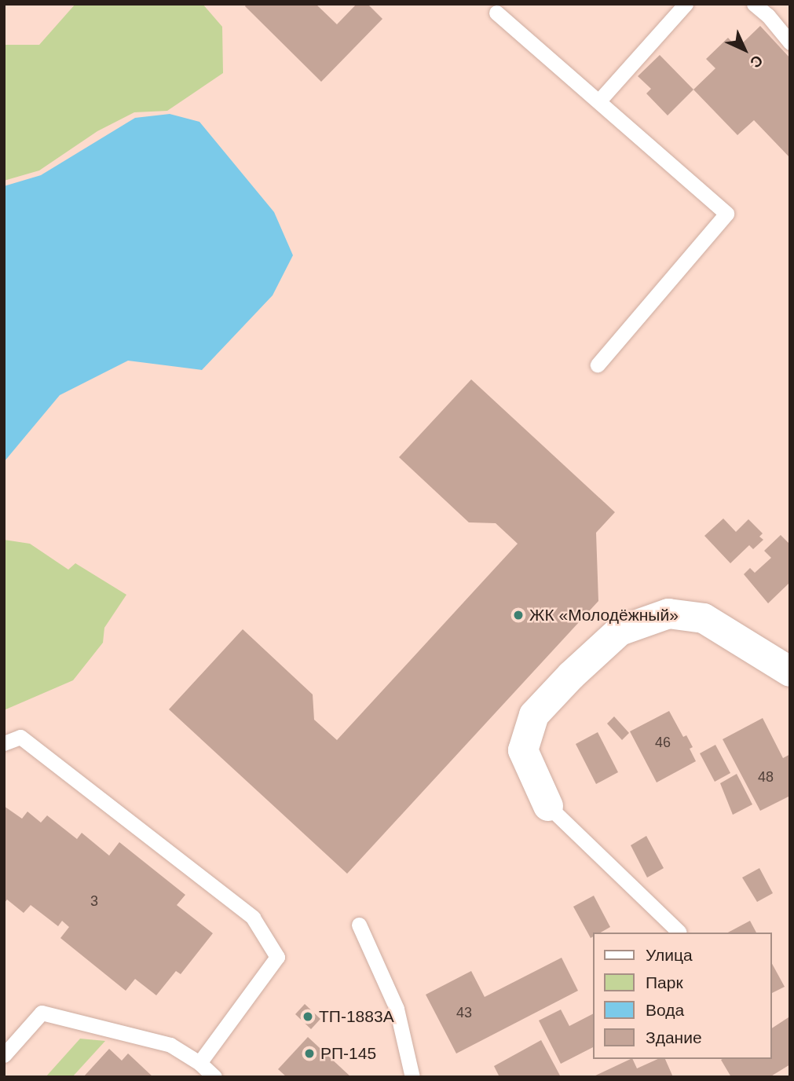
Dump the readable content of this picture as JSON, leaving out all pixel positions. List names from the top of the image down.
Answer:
{
  "places": ["ЖК «Молодёжный»", "ТП-1883А", "РП-145"],
  "house_numbers": [
    "46",
    "48",
    "3",
    "43"
  ],
  "legend": [
    "Улица",
    "Парк",
    "Вода",
    "Здание"
  ],
  "north": "bottom right"
}
